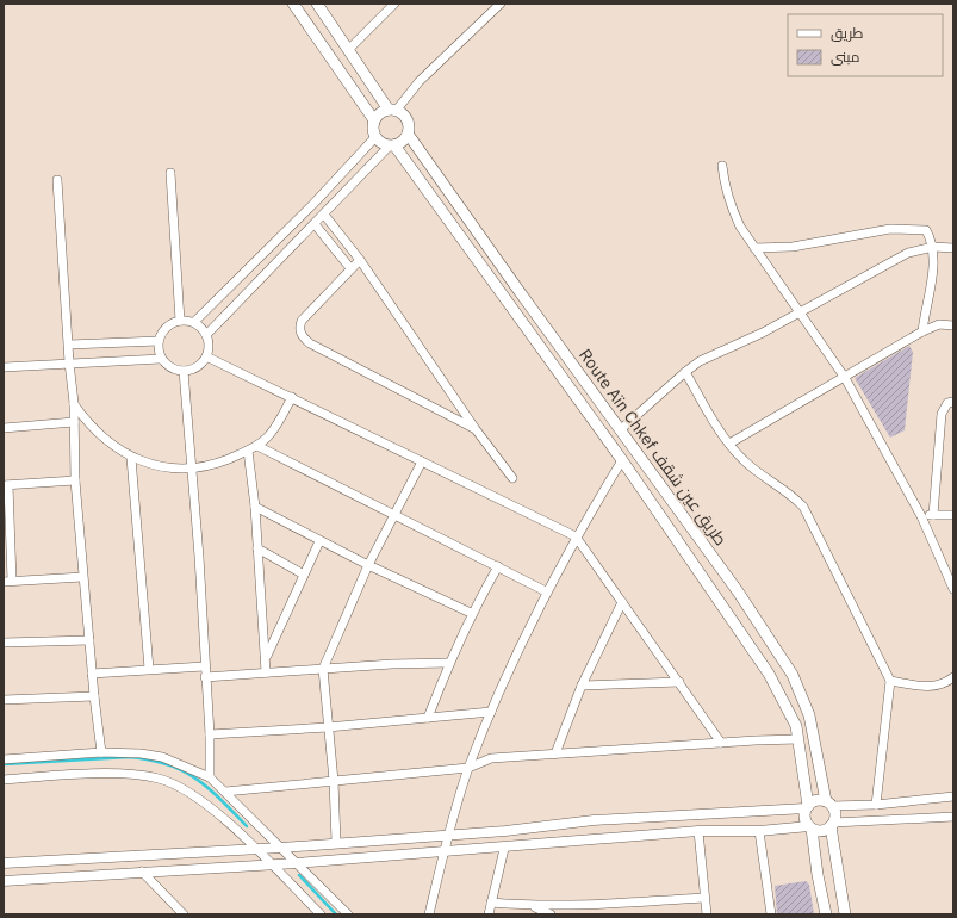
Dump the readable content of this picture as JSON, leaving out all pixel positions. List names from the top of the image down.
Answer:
{
  "streets": {
    "main road": ["Route Aïn Chkef طريق عين شقف"]
  },
  "legend": ["طريق", "مبنى"]
}
